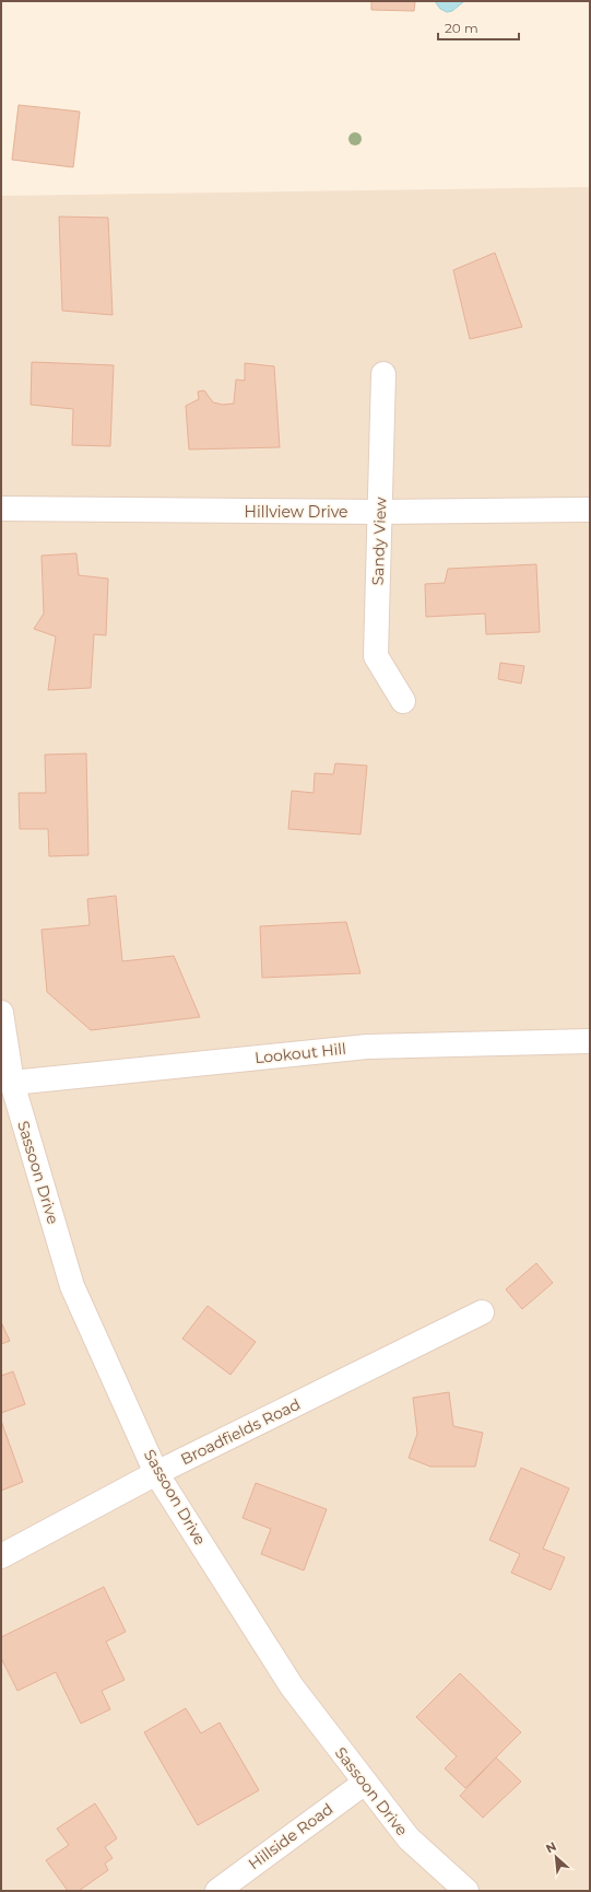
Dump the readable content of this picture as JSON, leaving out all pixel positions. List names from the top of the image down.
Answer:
{
  "streets": {
    "street": [
      "Hillview Drive",
      "Sandy View",
      "Lookout Hill",
      "Sassoon Drive",
      "Broadfields Road",
      "Hillside Road"
    ]
  },
  "crossings": [
    ["Hillview Drive", "Sandy View"],
    ["Lookout Hill", "Sassoon Drive"],
    ["Sassoon Drive", "Broadfields Road"],
    ["Sassoon Drive", "Hillside Road"]
  ],
  "scale_bar": "20 m",
  "north": "top left"
}
